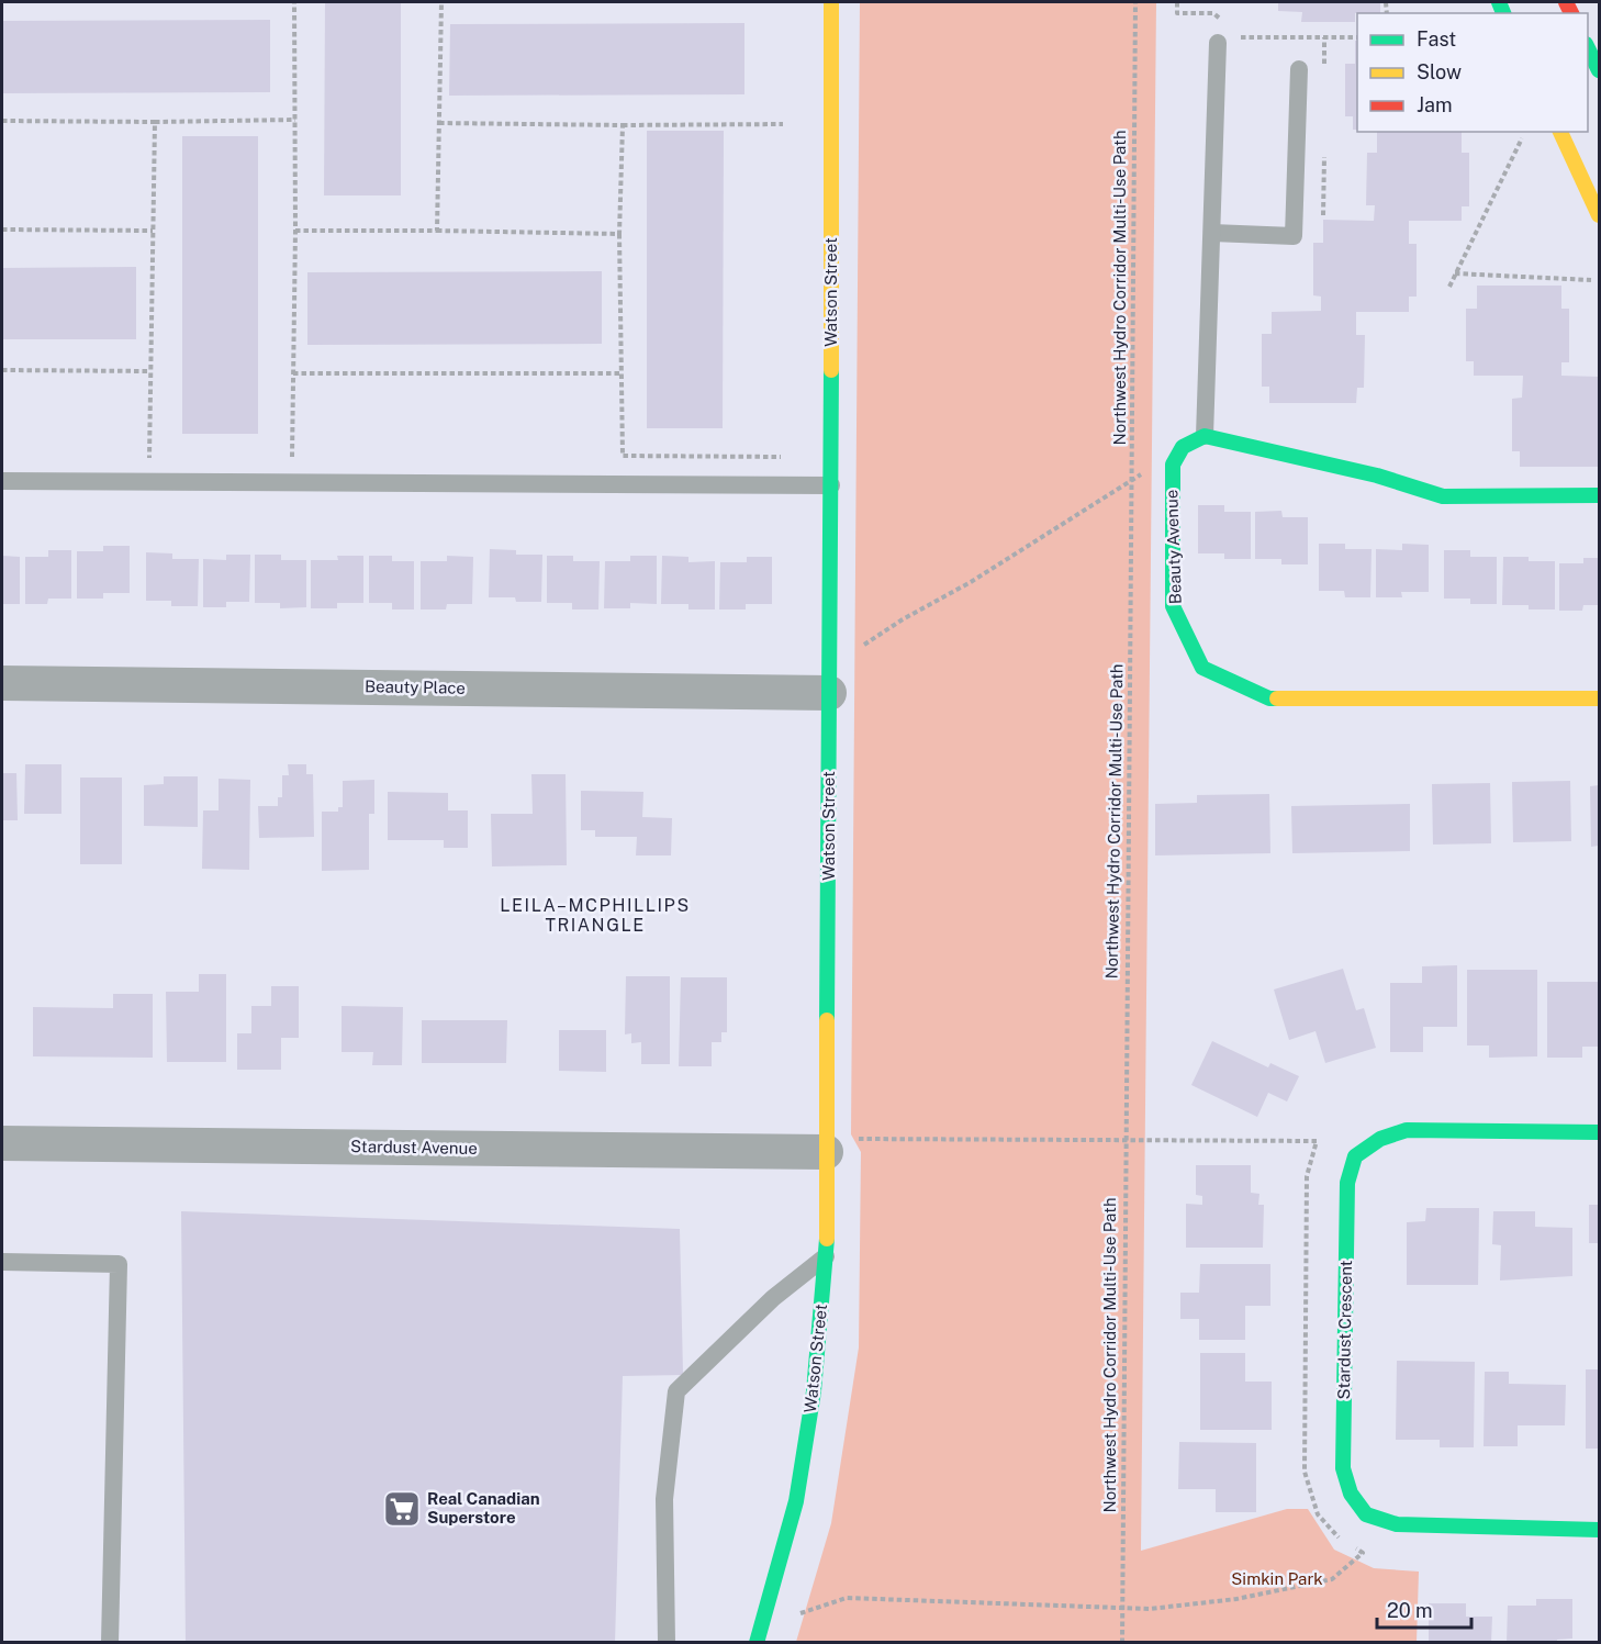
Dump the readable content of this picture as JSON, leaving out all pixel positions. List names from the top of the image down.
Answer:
{
  "streets": {
    "street": [
      "Watson Street",
      "Beauty Avenue",
      "Beauty Place",
      "Stardust Avenue",
      "Stardust Crescent"
    ],
    "path": ["Northwest Hydro Corridor Multi-Use Path"]
  },
  "crossings": [
    ["Watson Street", "Beauty Place"],
    ["Watson Street", "Stardust Avenue"]
  ],
  "districts": ["LEILA–MCPHILLIPS TRIANGLE"],
  "parks": ["Simkin Park"],
  "places": {
    "supermarket": ["Real Canadian Superstore"]
  },
  "legend": ["Fast", "Slow", "Jam"],
  "scale_bar": "20 m"
}
